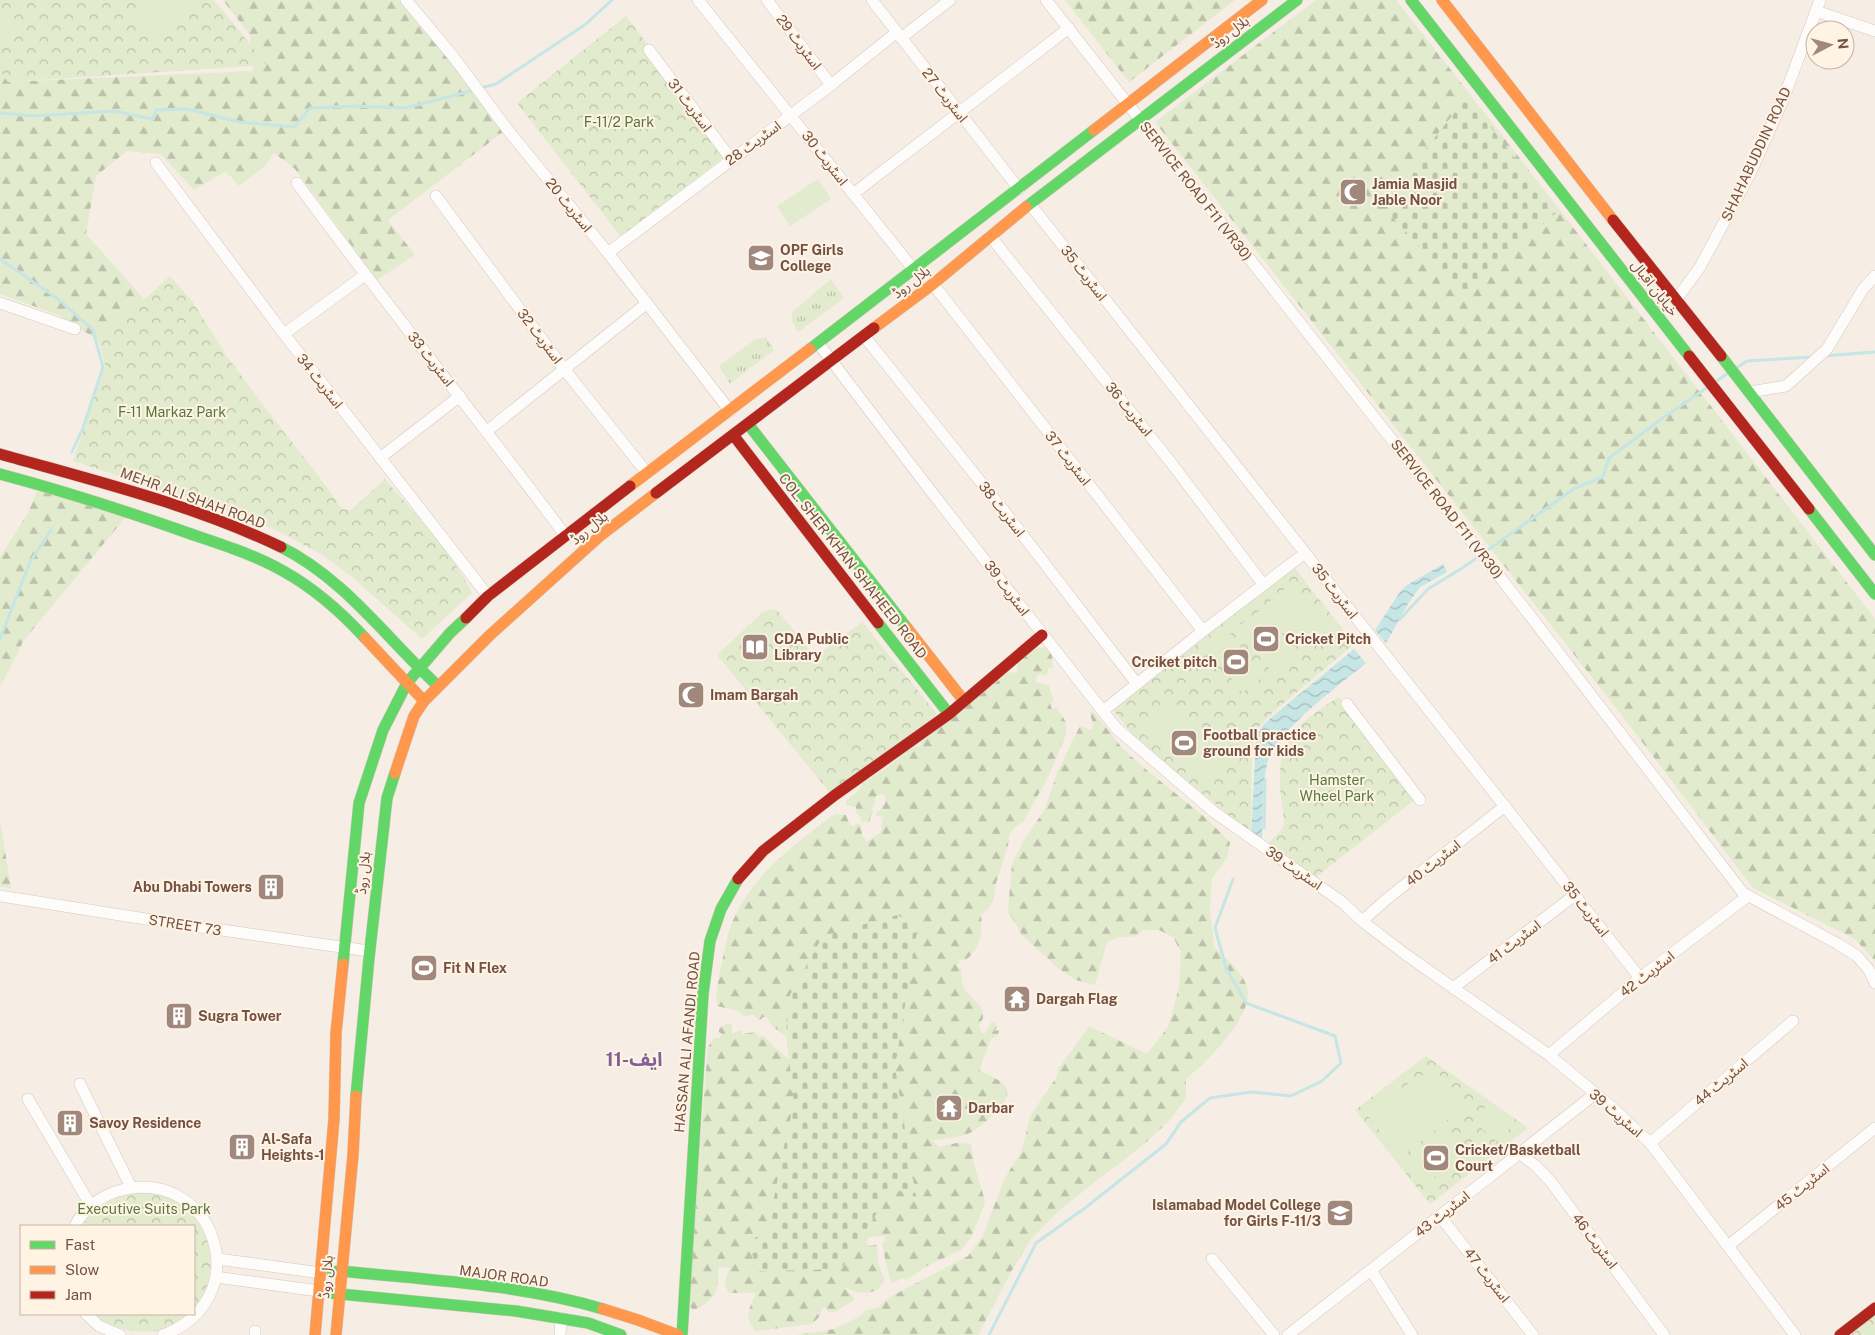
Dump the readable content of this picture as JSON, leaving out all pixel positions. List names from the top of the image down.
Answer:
{
  "streets": {
    "street": [
      "ہلال روڈ",
      "اسٹریٹ 29",
      "اسٹریٹ 27",
      "اسٹریٹ 31",
      "اسٹریٹ 28",
      "SHAHABUDDIN ROAD",
      "اسٹریٹ 30",
      "SERVICE ROAD F11 (VR30)",
      "اسٹریٹ 20",
      "اسٹریٹ 35",
      "خیابان اقبال",
      "اسٹریٹ 32",
      "اسٹریٹ 33",
      "اسٹریٹ 34",
      "اسٹریٹ 36",
      "اسٹریٹ 37",
      "MEHR ALI SHAH ROAD",
      "اسٹریٹ 38",
      "COL. SHER KHAN SHAHEED ROAD",
      "اسٹریٹ 39",
      "اسٹریٹ 40",
      "STREET 73",
      "اسٹریٹ 41",
      "اسٹریٹ 42",
      "HASSAN ALI AFANDI ROAD",
      "اسٹریٹ 44",
      "اسٹریٹ 45",
      "اسٹریٹ 43",
      "اسٹریٹ 46",
      "اسٹریٹ 47",
      "MAJOR ROAD"
    ]
  },
  "crossings": [
    ["ہلال روڈ", "اسٹریٹ 27"],
    ["ہلال روڈ", "اسٹریٹ 30"],
    ["ہلال روڈ", "SERVICE ROAD F11 (VR30)"],
    ["ہلال روڈ", "اسٹریٹ 20"],
    ["ہلال روڈ", "اسٹریٹ 35"],
    ["ہلال روڈ", "اسٹریٹ 32"],
    ["ہلال روڈ", "اسٹریٹ 33"],
    ["ہلال روڈ", "اسٹریٹ 34"],
    ["ہلال روڈ", "اسٹریٹ 36"],
    ["ہلال روڈ", "اسٹریٹ 37"],
    ["ہلال روڈ", "MEHR ALI SHAH ROAD"],
    ["ہلال روڈ", "اسٹریٹ 38"],
    ["ہلال روڈ", "COL. SHER KHAN SHAHEED ROAD"],
    ["ہلال روڈ", "اسٹریٹ 39"],
    ["ہلال روڈ", "STREET 73"],
    ["ہلال روڈ", "MAJOR ROAD"],
    ["اسٹریٹ 29", "اسٹریٹ 28"],
    ["اسٹریٹ 27", "اسٹریٹ 28"],
    ["اسٹریٹ 31", "اسٹریٹ 28"],
    ["اسٹریٹ 28", "اسٹریٹ 30"],
    ["اسٹریٹ 28", "اسٹریٹ 20"],
    ["SHAHABUDDIN ROAD", "خیابان اقبال"],
    ["SERVICE ROAD F11 (VR30)", "اسٹریٹ 42"],
    ["اسٹریٹ 35", "اسٹریٹ 40"],
    ["اسٹریٹ 35", "اسٹریٹ 41"],
    ["اسٹریٹ 35", "اسٹریٹ 42"],
    ["COL. SHER KHAN SHAHEED ROAD", "HASSAN ALI AFANDI ROAD"],
    ["اسٹریٹ 39", "اسٹریٹ 40"],
    ["اسٹریٹ 39", "اسٹریٹ 41"],
    ["اسٹریٹ 39", "اسٹریٹ 42"],
    ["اسٹریٹ 39", "HASSAN ALI AFANDI ROAD"],
    ["اسٹریٹ 39", "اسٹریٹ 44"],
    ["اسٹریٹ 39", "اسٹریٹ 45"],
    ["اسٹریٹ 39", "اسٹریٹ 43"],
    ["اسٹریٹ 43", "اسٹریٹ 46"],
    ["اسٹریٹ 43", "اسٹریٹ 47"]
  ],
  "districts": ["ایف-11"],
  "parks": [
    "F-11/2 Park",
    "F-11 Markaz Park",
    "Hamster Wheel Park",
    "Executive Suits Park"
  ],
  "places": {
    "mosque": ["Jamia Masjid Jable Noor", "Imam Bargah"],
    "school or university": ["OPF Girls College", "Islamabad Model College for Girls F-11/3"],
    "sports": [
      "Cricket Pitch",
      "Crciket pitch",
      "Football practice ground for kids",
      "Fit N Flex",
      "Cricket/Basketball Court"
    ],
    "library": ["CDA Public Library"],
    "building": [
      "Abu Dhabi Towers",
      "Sugra Tower",
      "Savoy Residence",
      "Al-Safa Heights-1"
    ],
    "temple": ["Dargah Flag", "Darbar"]
  },
  "legend": ["Fast", "Slow", "Jam"],
  "north": "right"
}
